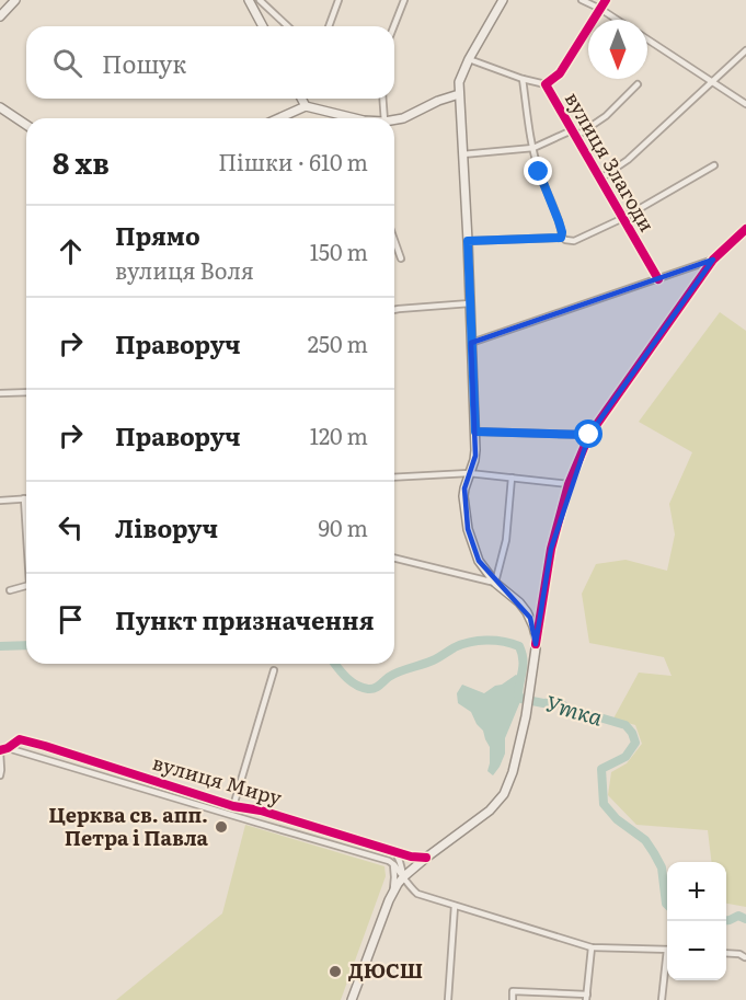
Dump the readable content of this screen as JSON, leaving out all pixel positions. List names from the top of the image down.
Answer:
{
  "streets": {
    "street": ["вулиця Злагоди", "вулиця Миру"]
  },
  "water": ["Утка"],
  "places": ["Церква св. апп. Петра і Павла", "ДЮСШ"],
  "north": "bottom",
  "page": {
    "search": "Пошук",
    "heading": ["8 хв", "Пішки · 610 m"],
    "list": [
      ["Прямо", "вулиця Воля", "150 m"],
      ["Праворуч", "250 m"],
      ["Праворуч", "120 m"],
      ["Ліворуч", "90 m"],
      "Пункт призначення"
    ],
    "map_buttons": ["+", "−"]
  }
}
